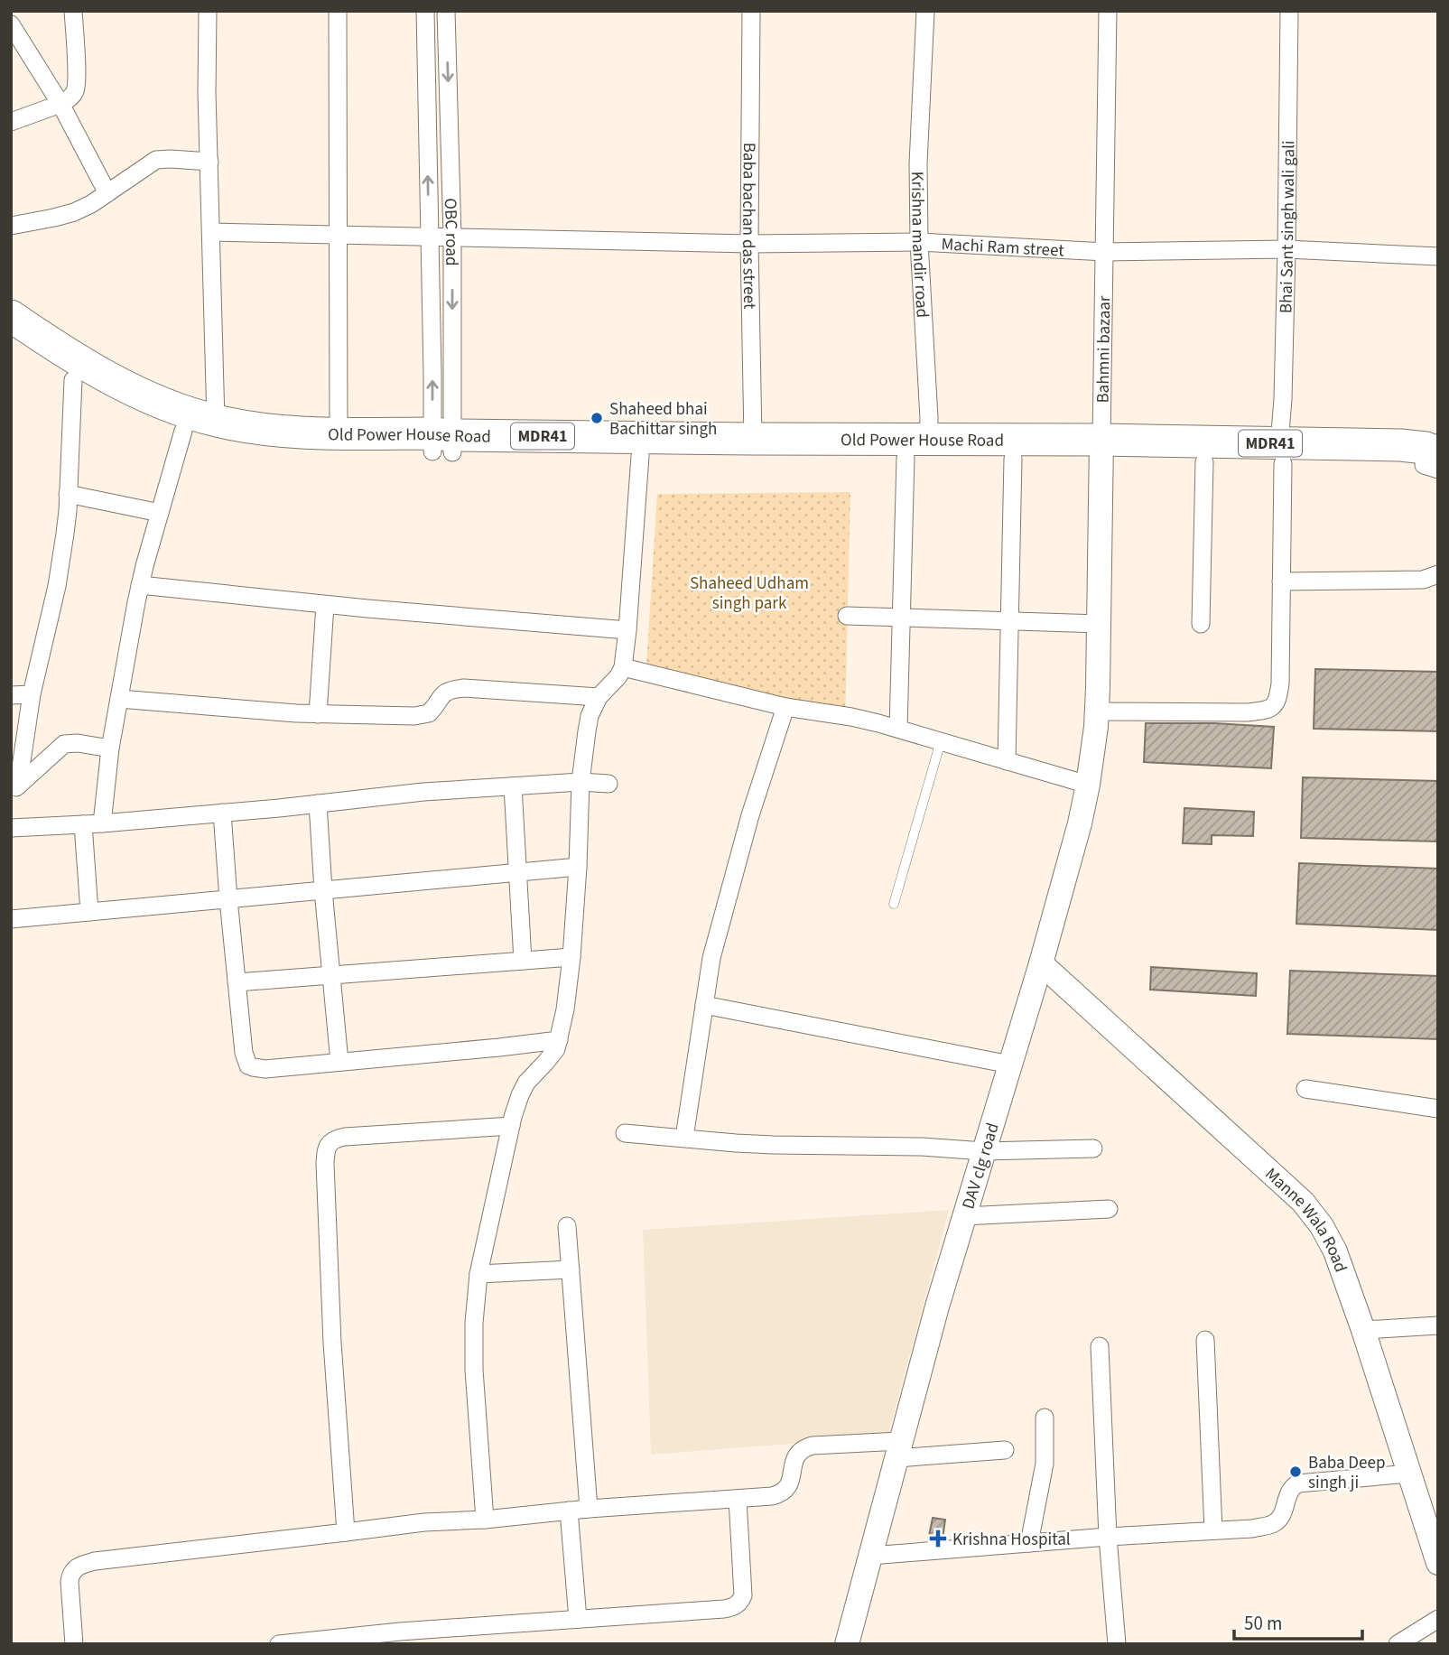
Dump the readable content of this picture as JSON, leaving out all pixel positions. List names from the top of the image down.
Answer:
{
  "streets": {
    "highway": ["Old Power House Road", "MDR41"],
    "street": [
      "Baba bachan das street",
      "Bhai Sant singh wali gali",
      "OBC road",
      "Krishna mandir road",
      "Machi Ram street",
      "Bahmni bazaar",
      "DAV clg road",
      "Manne Wala Road"
    ]
  },
  "crossings": [
    ["Baba bachan das street", "Machi Ram street"],
    ["Baba bachan das street", "Old Power House Road"],
    ["Bhai Sant singh wali gali", "Machi Ram street"],
    ["Bhai Sant singh wali gali", "Bahmni bazaar"],
    ["Bhai Sant singh wali gali", "MDR41"],
    ["Bhai Sant singh wali gali", "DAV clg road"],
    ["OBC road", "Machi Ram street"],
    ["OBC road", "Old Power House Road"],
    ["Krishna mandir road", "Machi Ram street"],
    ["Krishna mandir road", "Old Power House Road"],
    ["Machi Ram street", "Bahmni bazaar"],
    ["Bahmni bazaar", "Old Power House Road"],
    ["Bahmni bazaar", "MDR41"],
    ["Bahmni bazaar", "DAV clg road"],
    ["Old Power House Road", "MDR41"],
    ["DAV clg road", "Manne Wala Road"]
  ],
  "parks": ["Shaheed Udham singh park"],
  "places": {
    "other": ["Shaheed bhai Bachittar singh", "Baba Deep singh ji"],
    "health": ["Krishna Hospital"]
  },
  "scale_bar": "50 m"
}
